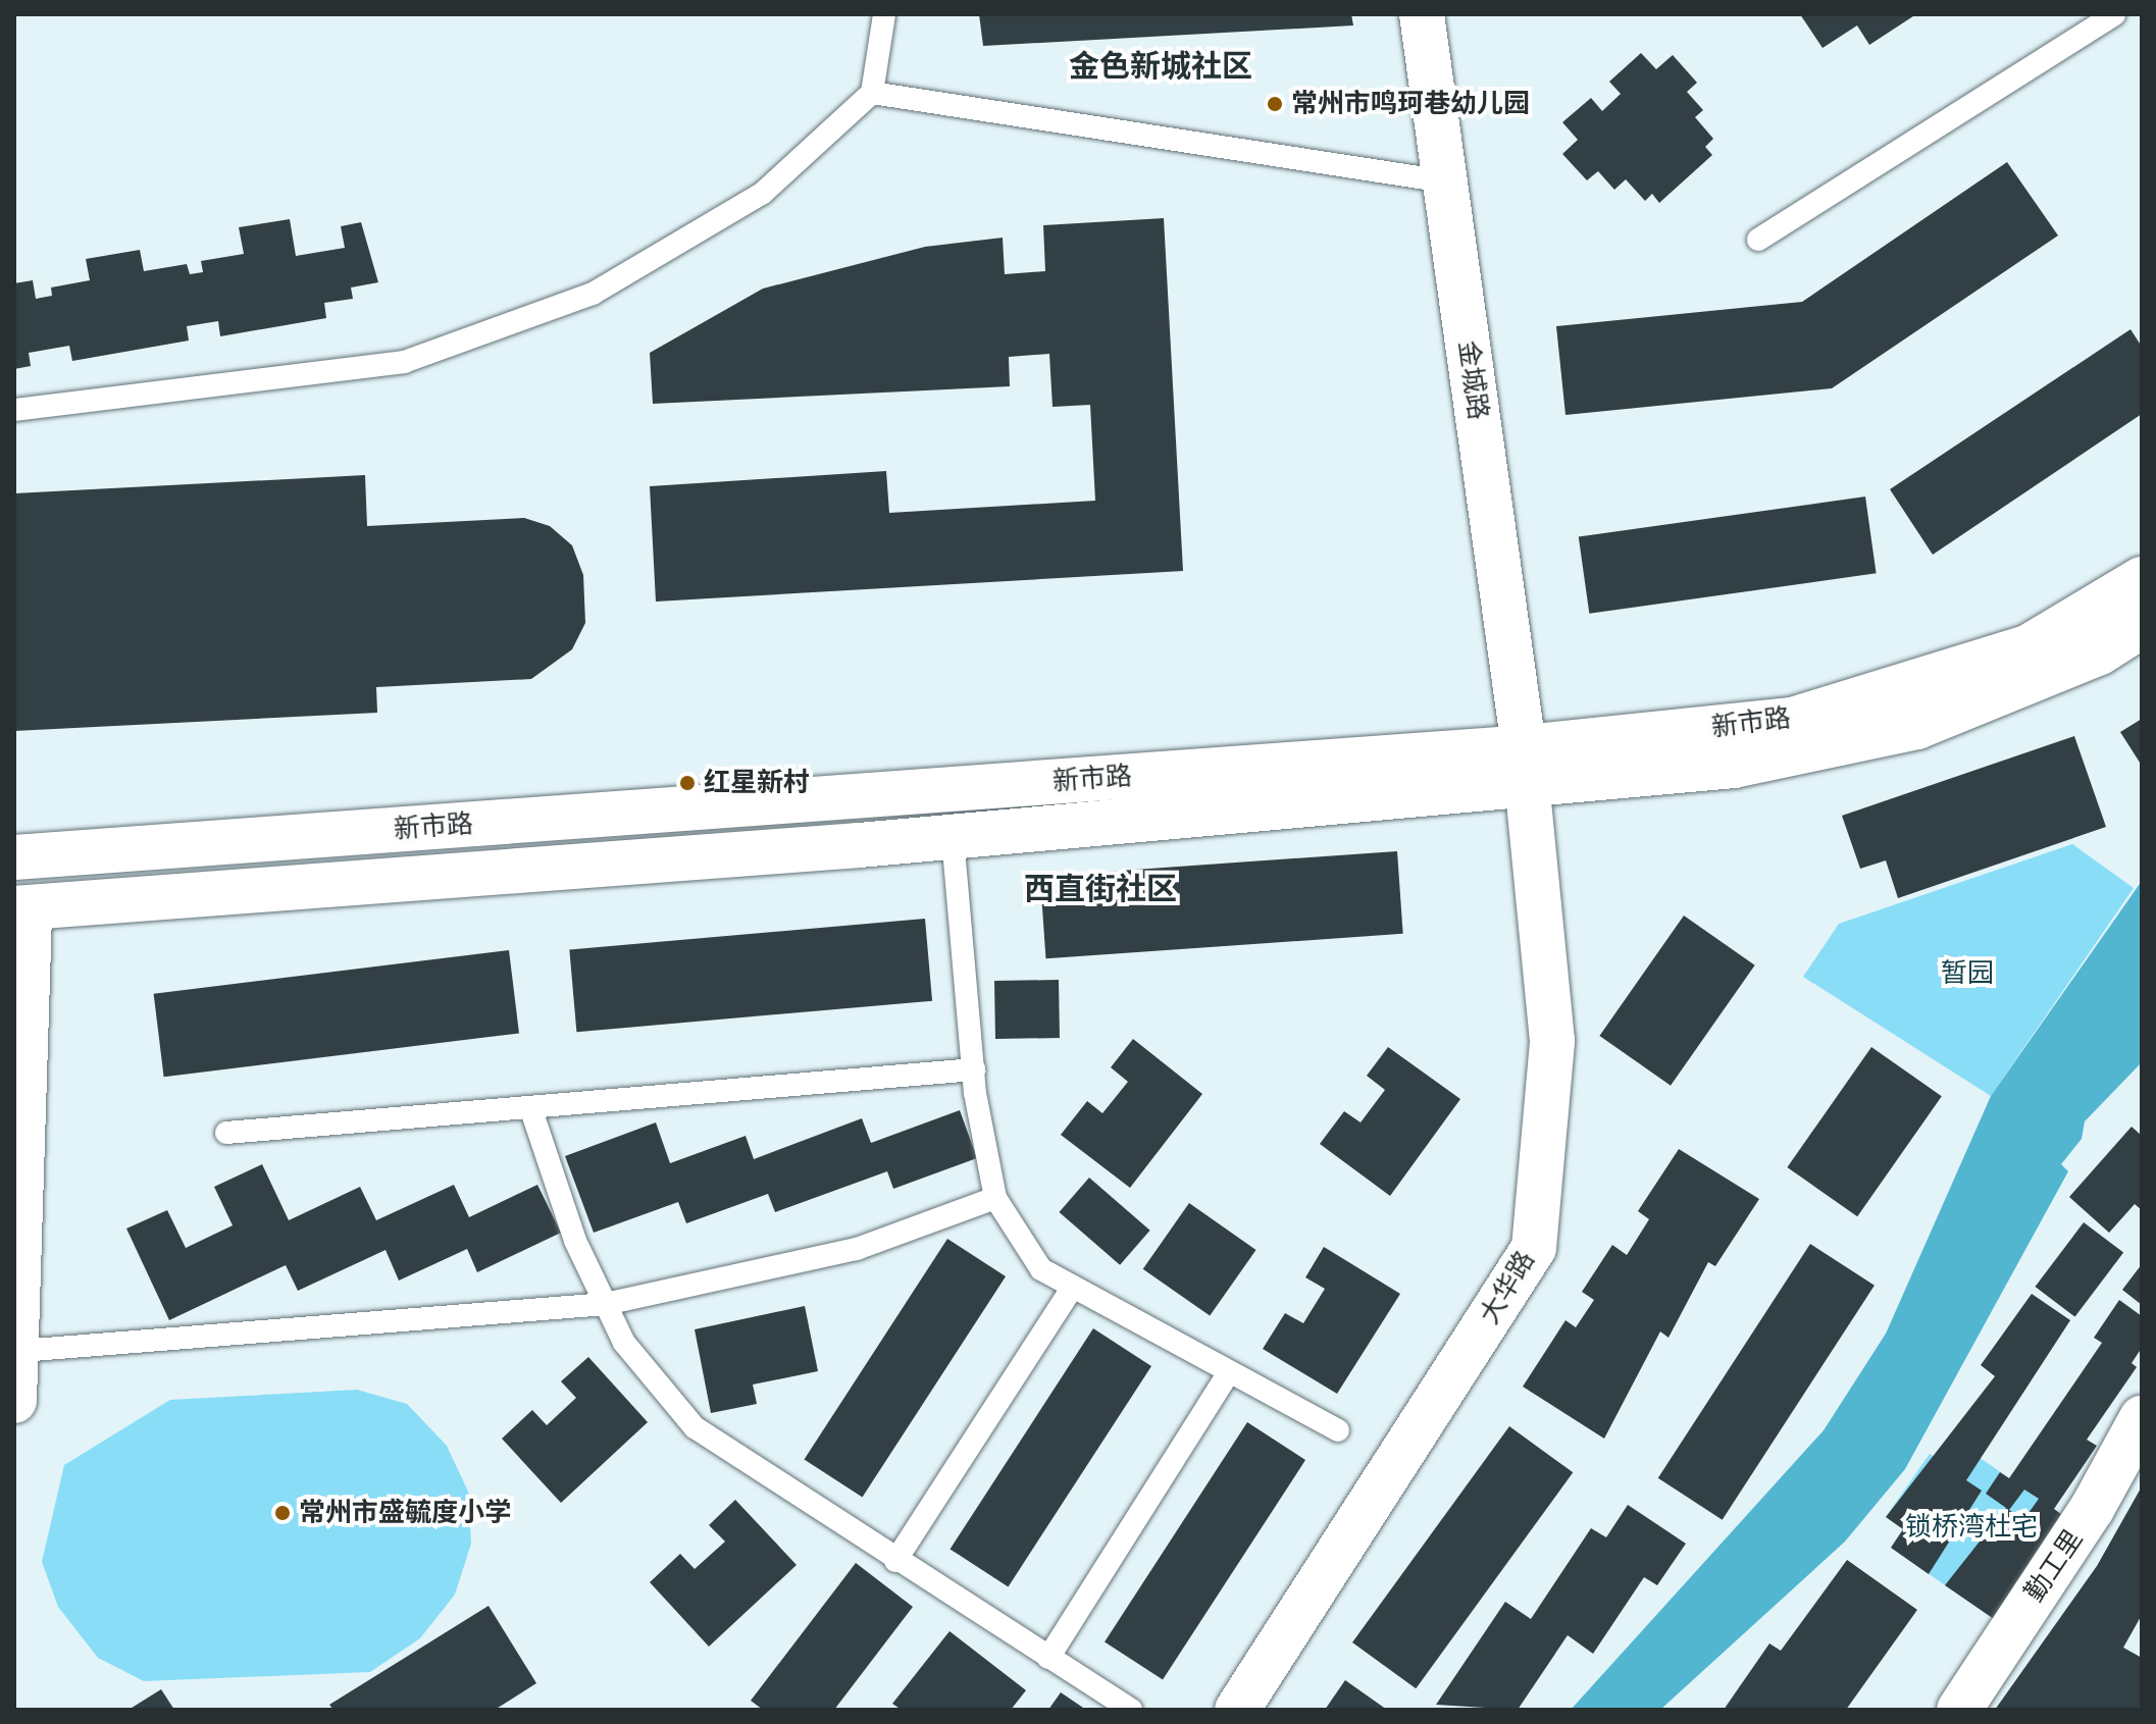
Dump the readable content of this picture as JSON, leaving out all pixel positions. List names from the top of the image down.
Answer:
{
  "streets": {
    "street": [
      "金城路",
      "新市路",
      "大华路",
      "勤工里"
    ]
  },
  "crossings": [
    ["金城路", "新市路"],
    ["金城路", "大华路"],
    ["新市路", "大华路"]
  ],
  "districts": ["金色新城社区", "西直街社区"],
  "parks": ["暂园", "锁桥湾杜宅"],
  "places": ["常州市鸣珂巷幼儿园", "红星新村", "常州市盛毓度小学"]
}
